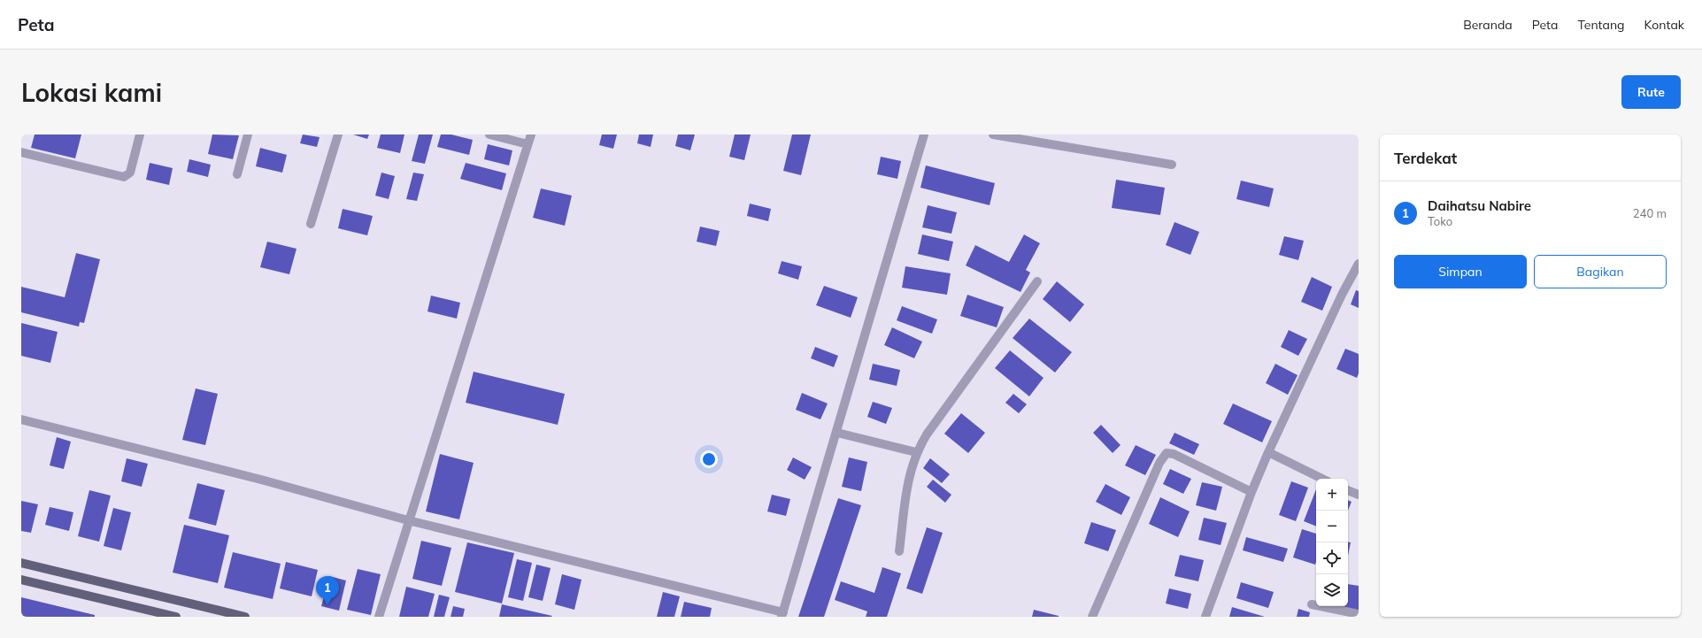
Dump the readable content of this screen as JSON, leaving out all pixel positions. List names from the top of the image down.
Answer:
{
  "page": {
    "header": "Peta",
    "nav": [
      "Beranda",
      "Peta",
      "Tentang",
      "Kontak"
    ],
    "buttons": [
      "Rute",
      ["Simpan", "Bagikan"]
    ],
    "title": "Lokasi kami",
    "heading": "Terdekat",
    "list": [
      {
        "mark": "1",
        "name": "Daihatsu Nabire",
        "note": "Toko",
        "value": "240 m"
      }
    ],
    "map_buttons": ["+", "−"],
    "pins": "1"
  }
}
